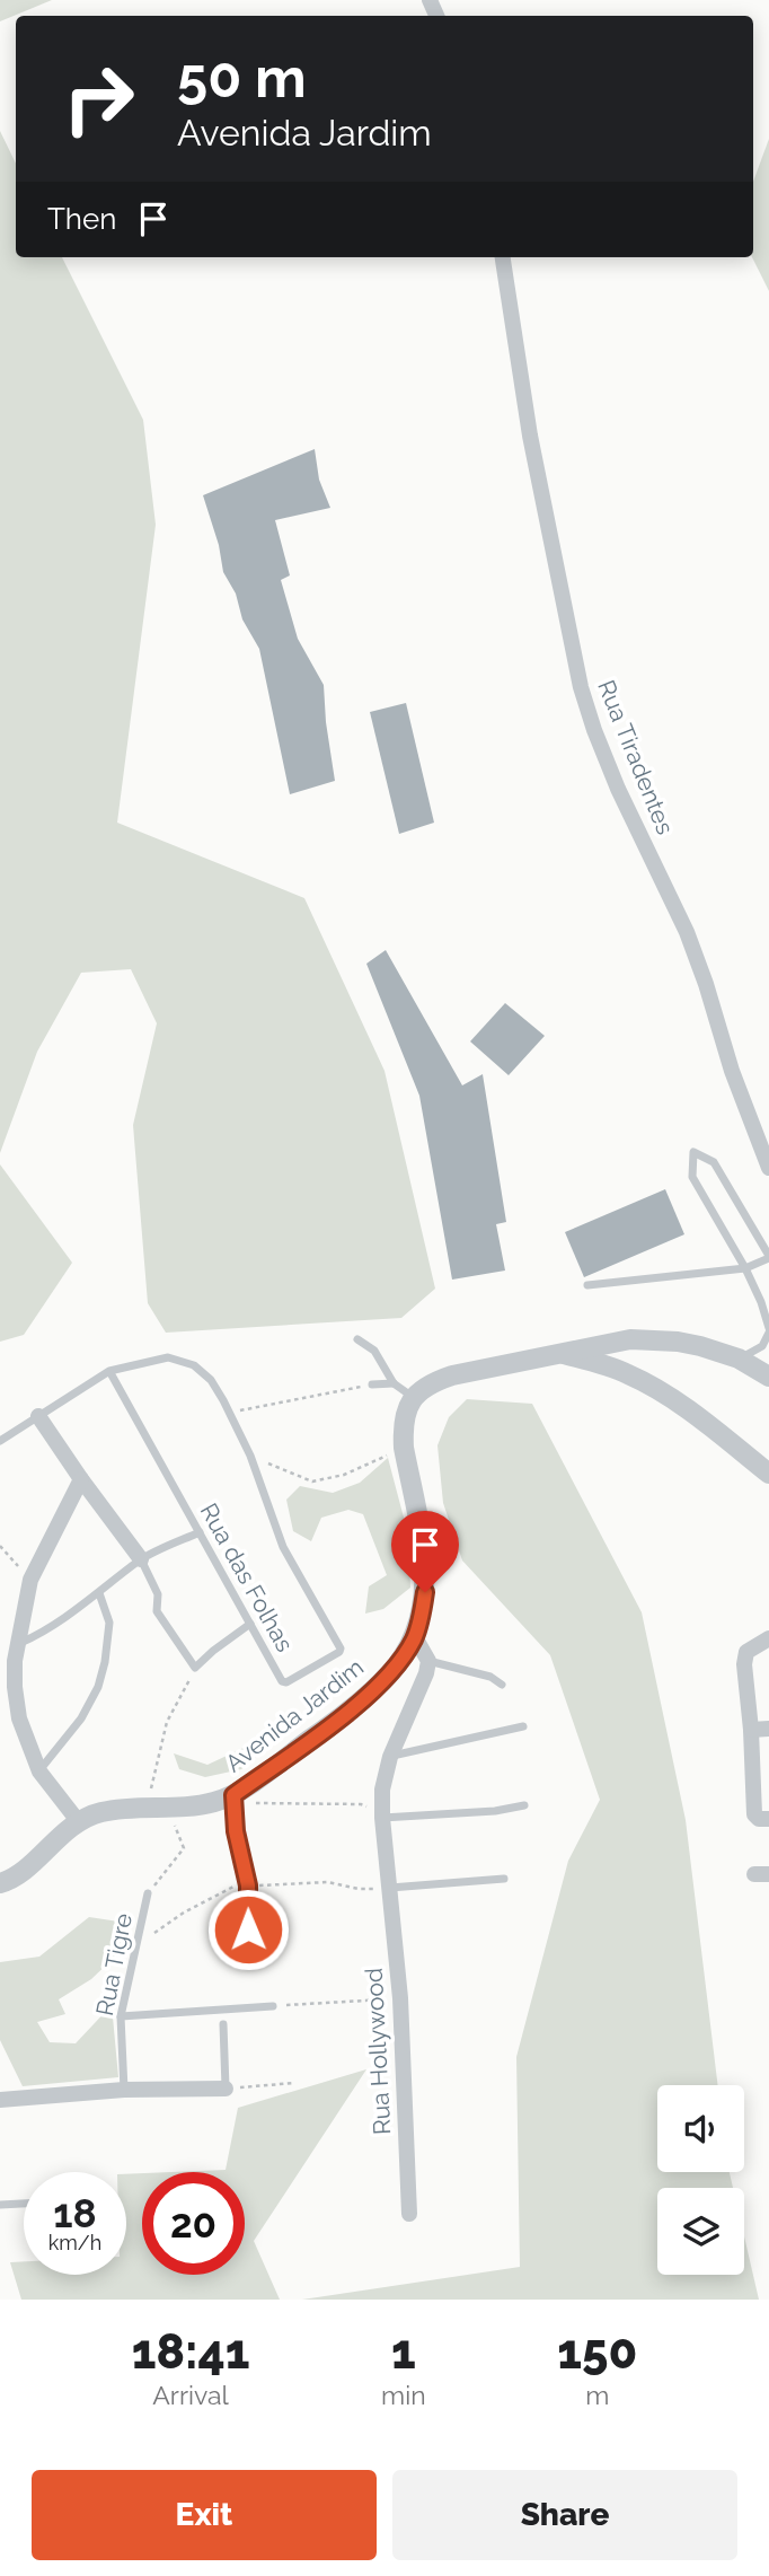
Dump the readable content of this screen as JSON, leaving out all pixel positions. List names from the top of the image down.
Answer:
{
  "streets": {
    "street": ["Rua Tiradentes", "Avenida Jardim", "Rua Hollywood"],
    "lane": ["Rua das Folhas", "Rua Tigre"]
  },
  "page": {
    "turn": ["50 m", "Avenida Jardim"],
    "then": "Then",
    "speed": "18 km/h",
    "limit": "20",
    "eta": [
      "18:41",
      "Arrival",
      "1",
      "min",
      "150",
      "m"
    ],
    "buttons": ["Exit", "Share"]
  }
}
